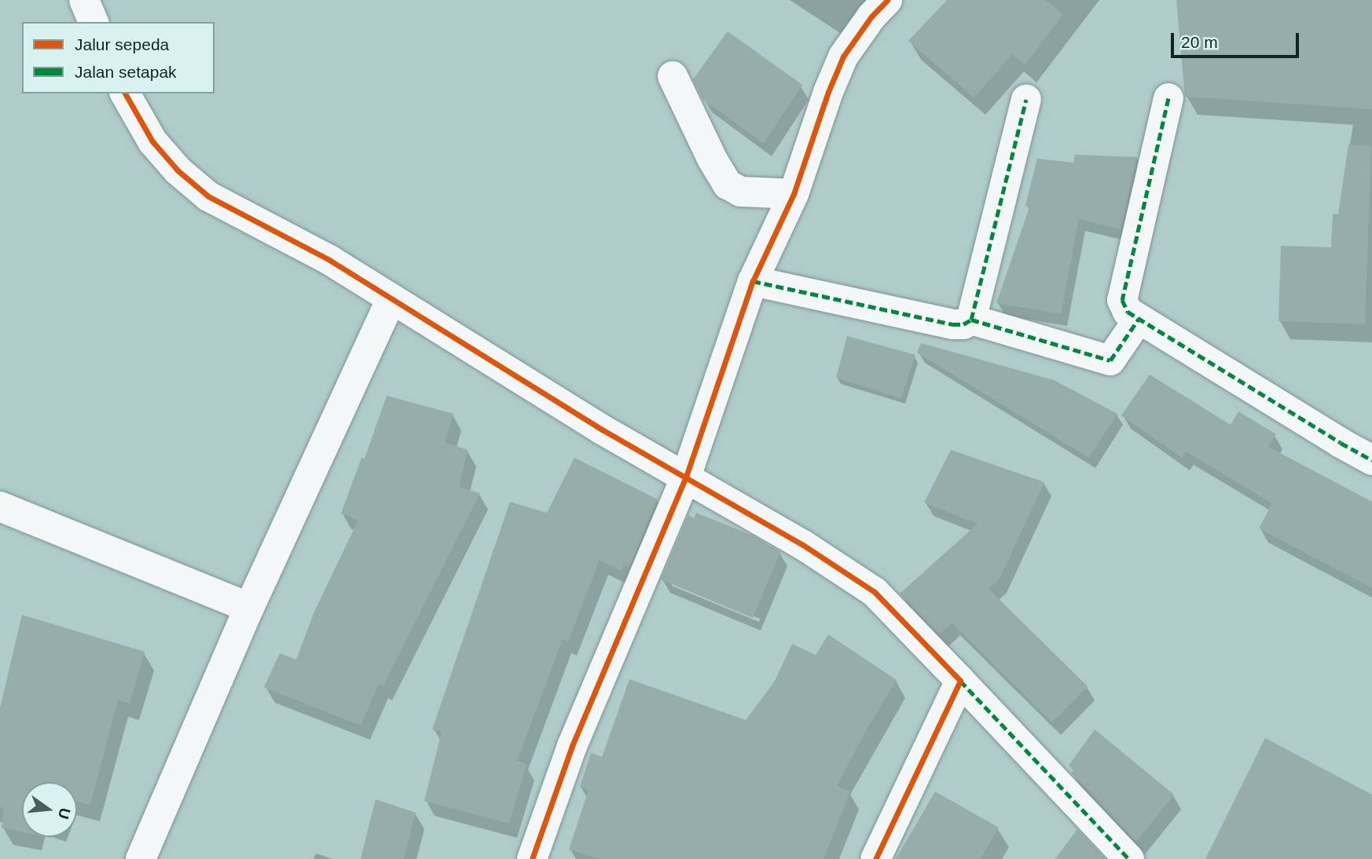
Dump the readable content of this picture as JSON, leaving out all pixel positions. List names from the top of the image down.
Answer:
{
  "legend": ["Jalur sepeda", "Jalan setapak"],
  "scale_bar": "20 m",
  "north": "right"
}
